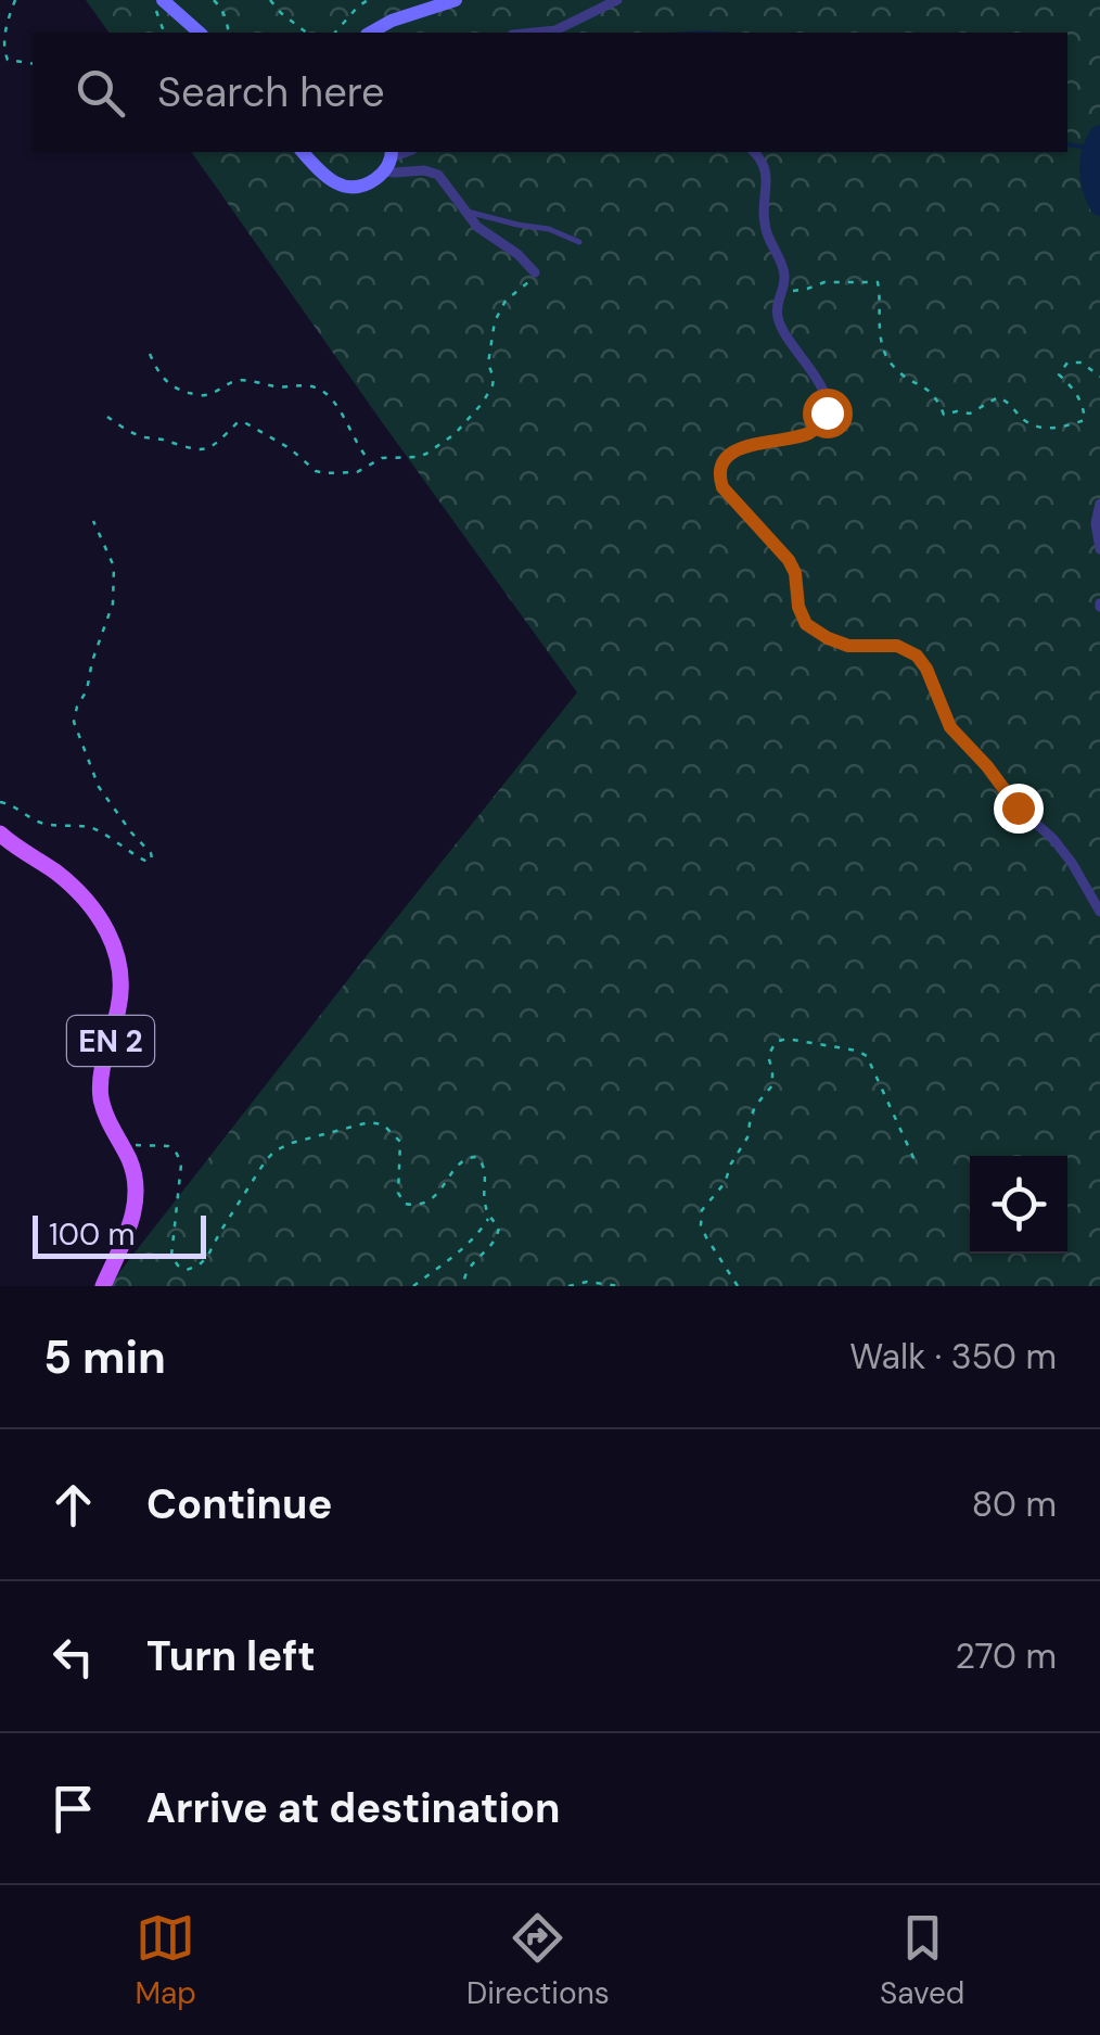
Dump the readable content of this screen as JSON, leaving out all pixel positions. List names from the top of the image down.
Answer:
{
  "streets": {
    "main road": ["EN 2"]
  },
  "scale_bar": "100 m",
  "page": {
    "search": "Search here",
    "scale": "100 m",
    "heading": ["5 min", "Walk · 350 m"],
    "list": [
      ["Continue", "80 m"],
      ["Turn left", "270 m"],
      "Arrive at destination"
    ],
    "nav": ["Map", "Directions", "Saved"]
  }
}
